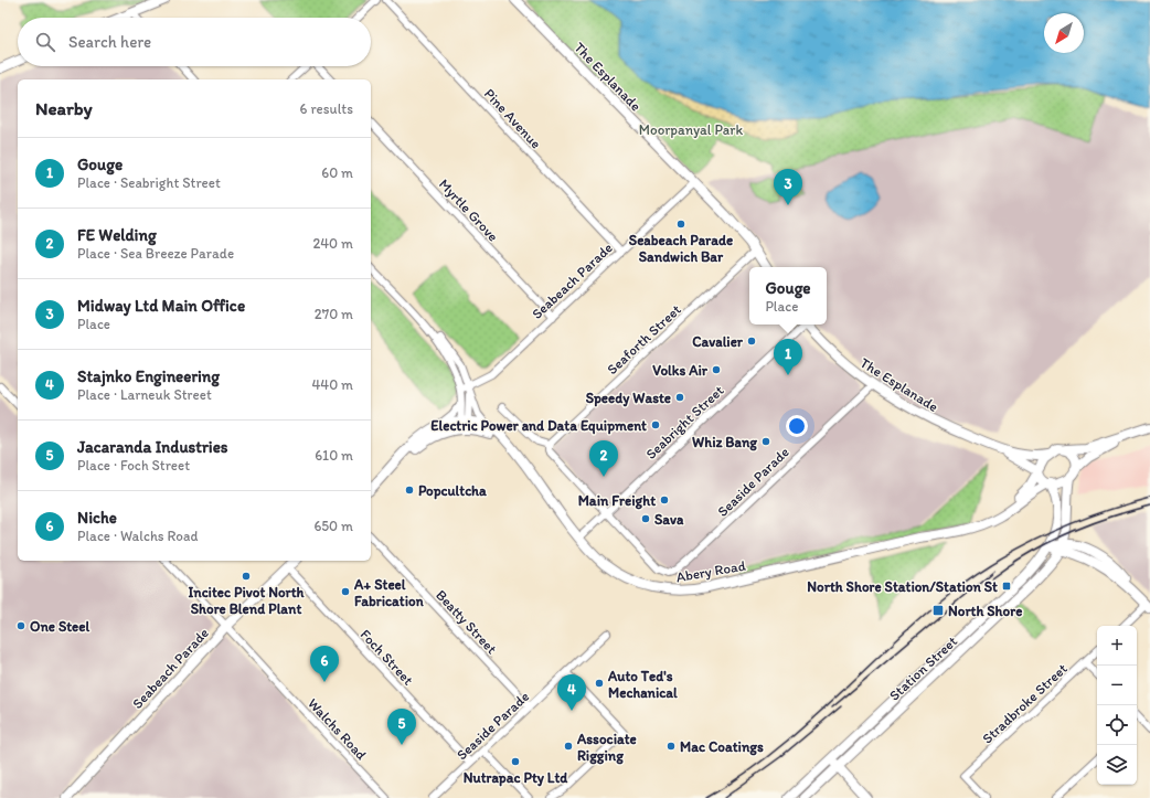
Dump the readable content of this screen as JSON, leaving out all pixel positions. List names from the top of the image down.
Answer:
{
  "streets": {
    "main road": [
      "The Esplanade",
      "Seabeach Parade",
      "Abery Road",
      "Station Street"
    ],
    "street": [
      "Pine Avenue",
      "Myrtle Grove",
      "Seaforth Street",
      "Seabright Street",
      "Seaside Parade",
      "Beatty Street",
      "Foch Street",
      "Stradbroke Street",
      "Walchs Road"
    ]
  },
  "crossings": [
    ["The Esplanade", "Seabeach Parade"],
    ["The Esplanade", "Seaforth Street"],
    ["The Esplanade", "Seaside Parade"],
    ["The Esplanade", "Abery Road"],
    ["The Esplanade", "Station Street"],
    ["Pine Avenue", "Seabeach Parade"],
    ["Myrtle Grove", "Seabeach Parade"],
    ["Seabeach Parade", "Foch Street"],
    ["Seabeach Parade", "Walchs Road"],
    ["Seabright Street", "Seaside Parade"],
    ["Seabright Street", "Abery Road"],
    ["Seaside Parade", "Beatty Street"],
    ["Seaside Parade", "Foch Street"],
    ["Abery Road", "Station Street"]
  ],
  "parks": ["Moorpanyal Park"],
  "places": {
    "other": [
      "Seabeach Parade Sandwich Bar",
      "Cavalier",
      "Volks Air",
      "Speedy Waste",
      "Electric Power and Data Equipment",
      "Whiz Bang",
      "Popcultcha",
      "Main Freight",
      "Sava",
      "Incitec Pivot North Shore Blend Plant",
      "A+ Steel Fabrication",
      "One Steel",
      "Auto Ted's Mechanical",
      "Associate Rigging",
      "Mac Coatings",
      "Nutrapac Pty Ltd"
    ],
    "transit": ["North Shore Station/Station St", "North Shore"]
  },
  "north": "bottom left",
  "page": {
    "search": "Search here",
    "heading": ["Nearby", "6 results"],
    "list": [
      {
        "mark": "1",
        "name": "Gouge",
        "note": "Place · Seabright Street",
        "value": "60 m"
      },
      {
        "mark": "2",
        "name": "FE Welding",
        "note": "Place · Sea Breeze Parade",
        "value": "240 m"
      },
      {
        "mark": "3",
        "name": "Midway Ltd Main Office",
        "note": "Place",
        "value": "270 m"
      },
      {
        "mark": "4",
        "name": "Stajnko Engineering",
        "note": "Place · Larneuk Street",
        "value": "440 m"
      },
      {
        "mark": "5",
        "name": "Jacaranda Industries",
        "note": "Place · Foch Street",
        "value": "610 m"
      },
      {
        "mark": "6",
        "name": "Niche",
        "note": "Place · Walchs Road",
        "value": "650 m"
      }
    ],
    "pins": [
      "3",
      "1",
      "2",
      "6",
      "4",
      "5"
    ],
    "popup": ["Gouge", "Place"],
    "map_buttons": ["+", "−"]
  }
}
